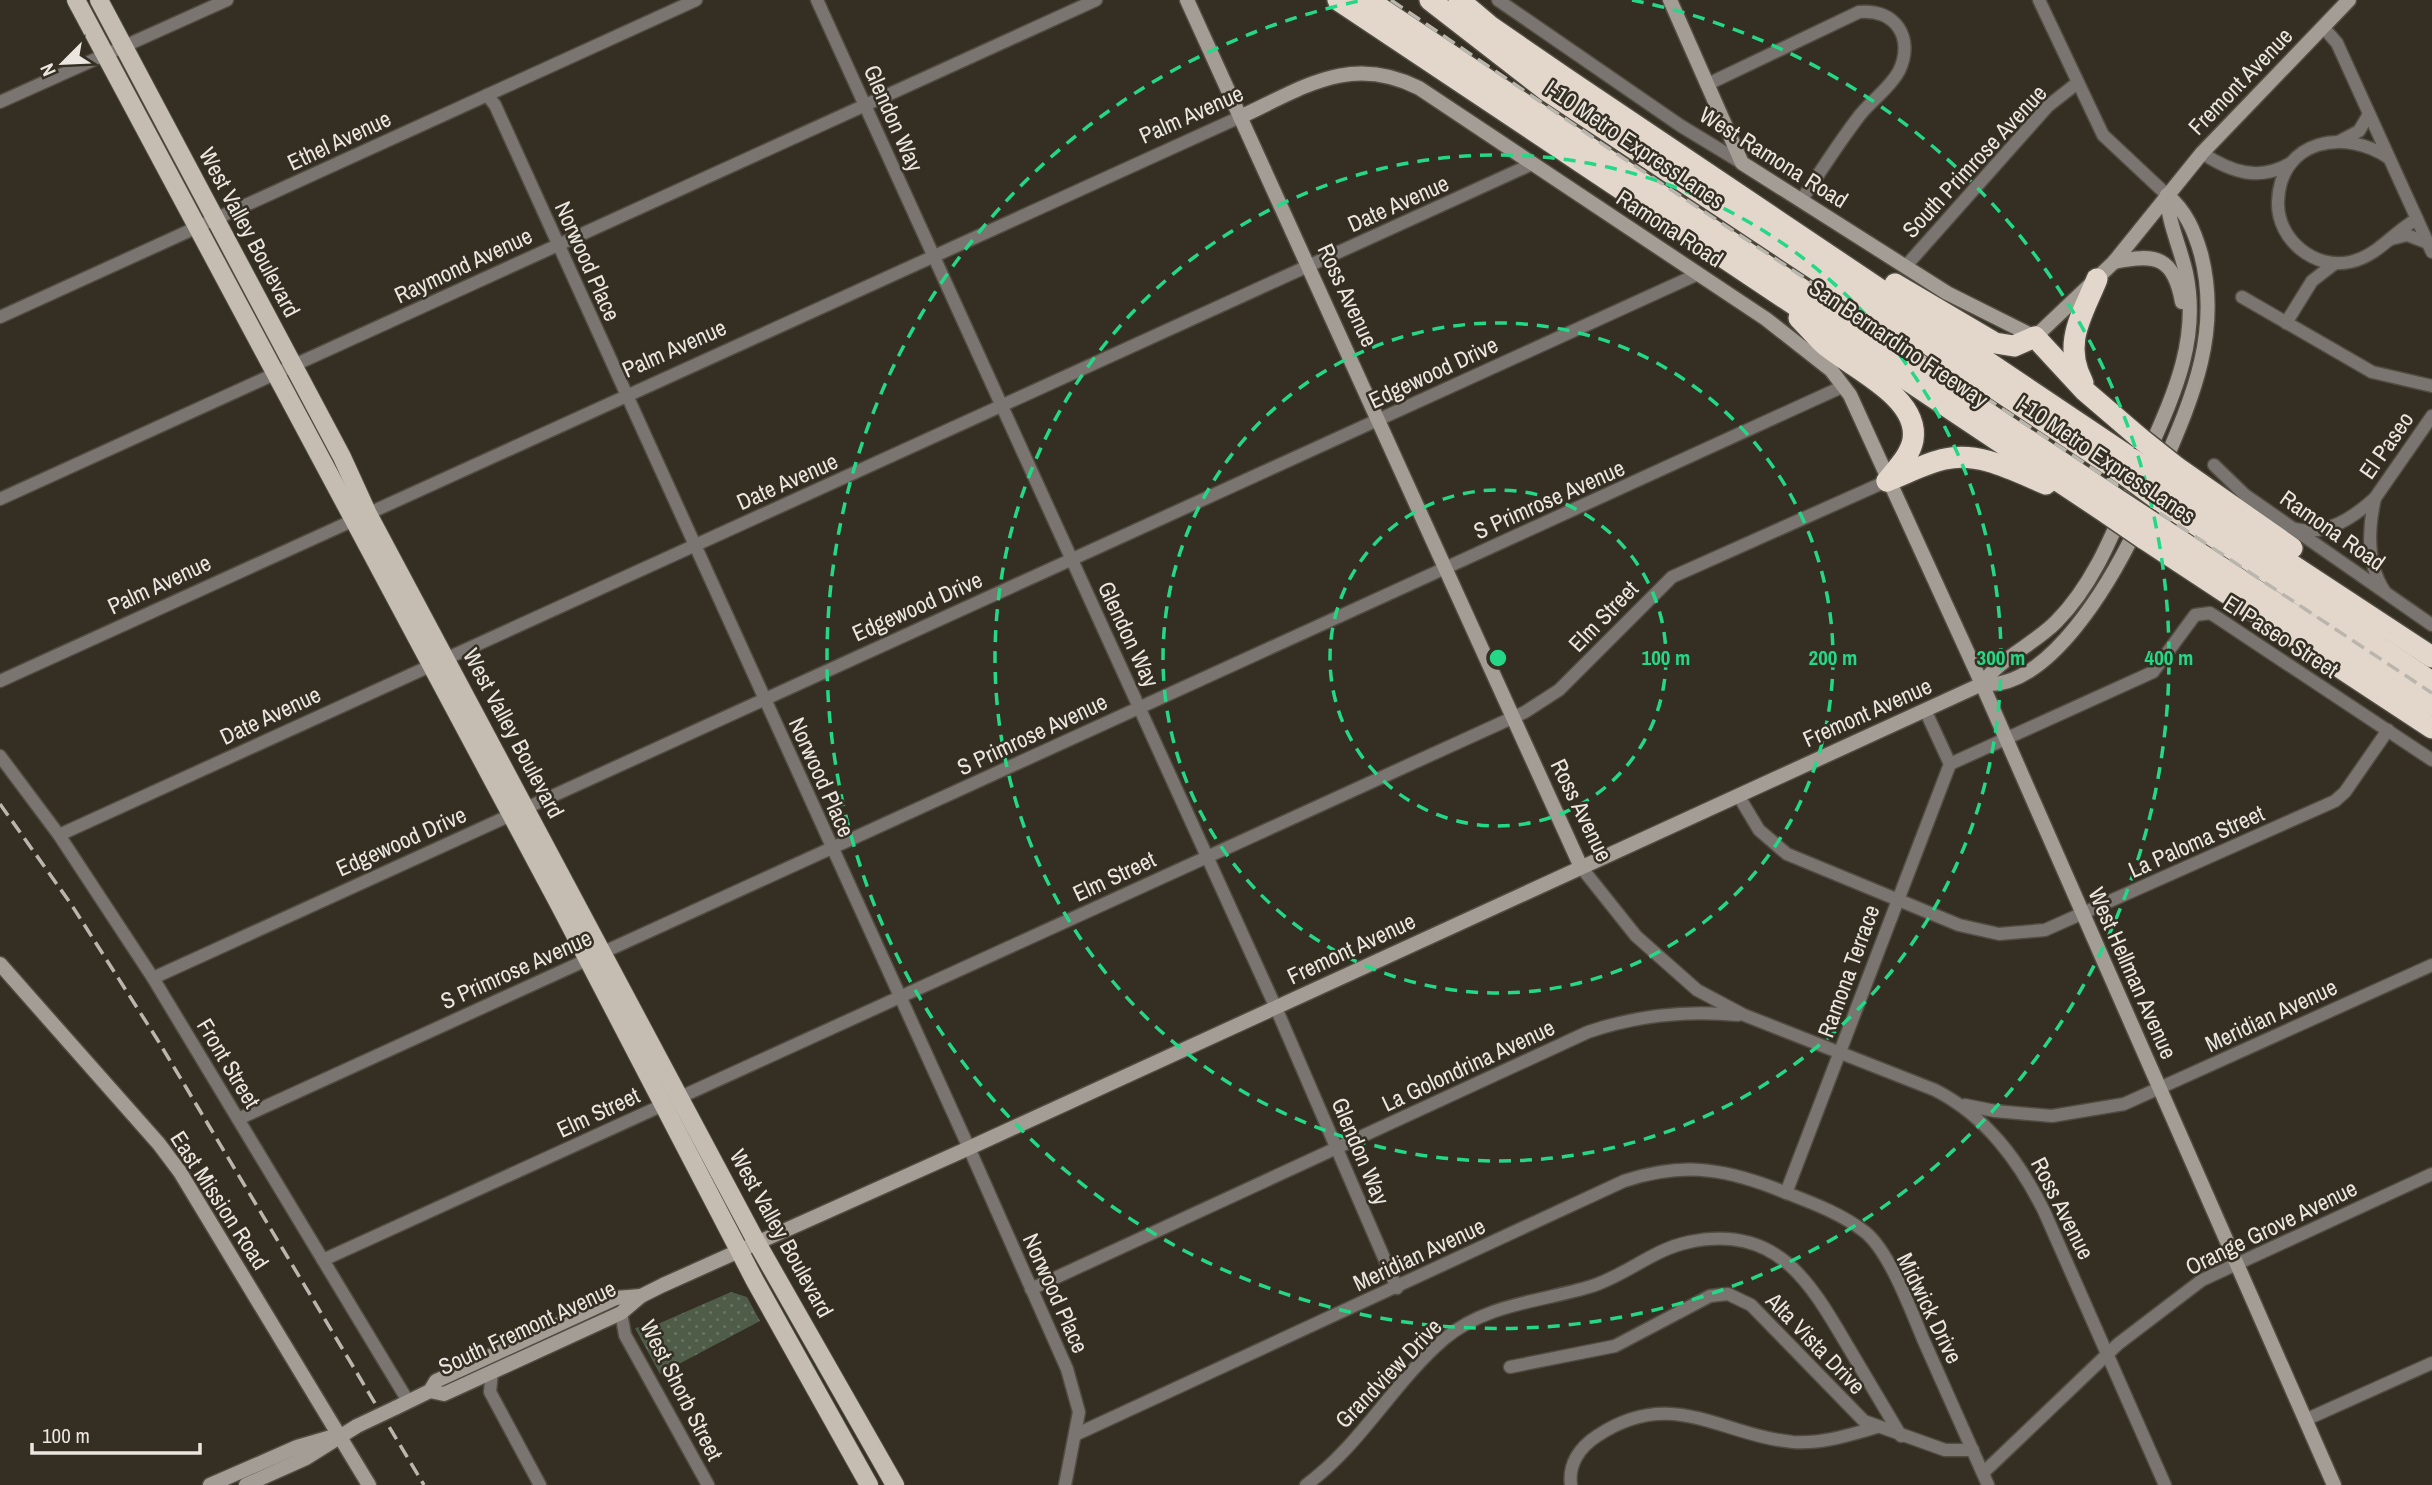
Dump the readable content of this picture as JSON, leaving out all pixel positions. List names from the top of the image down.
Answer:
{
  "streets": {
    "highway": ["I-10 Metro ExpressLanes", "San Bernardino Freeway"],
    "main road": [
      "Fremont Avenue",
      "Palm Avenue",
      "West Ramona Road",
      "Ramona Road",
      "West Valley Boulevard",
      "Ross Avenue",
      "West Hellman Avenue",
      "East Mission Road",
      "South Fremont Avenue"
    ],
    "street": [
      "Glendon Way",
      "Ethel Avenue",
      "South Primrose Avenue",
      "Date Avenue",
      "Norwood Place",
      "Raymond Avenue",
      "Edgewood Drive",
      "El Paseo",
      "S Primrose Avenue",
      "Elm Street",
      "El Paseo Street",
      "La Paloma Street",
      "Ramona Terrace",
      "Meridian Avenue",
      "Front Street",
      "La Golondrina Avenue",
      "Orange Grove Avenue",
      "Midwick Drive",
      "Alta Vista Drive",
      "Grandview Drive",
      "West Shorb Street"
    ]
  },
  "crossings": [
    ["Fremont Avenue", "Glendon Way"],
    ["Fremont Avenue", "West Valley Boulevard"],
    ["Fremont Avenue", "Norwood Place"],
    ["Fremont Avenue", "Ross Avenue"],
    ["Fremont Avenue", "La Paloma Street"],
    ["Fremont Avenue", "West Hellman Avenue"],
    ["Fremont Avenue", "South Fremont Avenue"],
    ["Palm Avenue", "Glendon Way"],
    ["Palm Avenue", "Ramona Road"],
    ["Palm Avenue", "West Valley Boulevard"],
    ["Palm Avenue", "Norwood Place"],
    ["Palm Avenue", "Ross Avenue"],
    ["Glendon Way", "Date Avenue"],
    ["Glendon Way", "Raymond Avenue"],
    ["Glendon Way", "Edgewood Drive"],
    ["Glendon Way", "S Primrose Avenue"],
    ["Glendon Way", "Elm Street"],
    ["Glendon Way", "Meridian Avenue"],
    ["Glendon Way", "La Golondrina Avenue"],
    ["Ethel Avenue", "West Valley Boulevard"],
    ["Ethel Avenue", "Norwood Place"],
    ["I-10 Metro ExpressLanes", "San Bernardino Freeway"],
    ["West Ramona Road", "South Primrose Avenue"],
    ["Date Avenue", "Ramona Road"],
    ["Date Avenue", "West Valley Boulevard"],
    ["Date Avenue", "Norwood Place"],
    ["Date Avenue", "Ross Avenue"],
    ["Date Avenue", "Front Street"],
    ["Ramona Road", "Edgewood Drive"],
    ["Ramona Road", "El Paseo"],
    ["Ramona Road", "S Primrose Avenue"],
    ["Ramona Road", "Elm Street"],
    ["Ramona Road", "West Hellman Avenue"],
    ["West Valley Boulevard", "Raymond Avenue"],
    ["West Valley Boulevard", "Edgewood Drive"],
    ["West Valley Boulevard", "S Primrose Avenue"],
    ["West Valley Boulevard", "Elm Street"],
    ["West Valley Boulevard", "South Fremont Avenue"],
    ["Norwood Place", "Raymond Avenue"],
    ["Norwood Place", "Edgewood Drive"],
    ["Norwood Place", "S Primrose Avenue"],
    ["Norwood Place", "Elm Street"],
    ["Norwood Place", "Meridian Avenue"],
    ["Norwood Place", "La Golondrina Avenue"],
    ["Ross Avenue", "Edgewood Drive"],
    ["Ross Avenue", "S Primrose Avenue"],
    ["Ross Avenue", "Elm Street"],
    ["Ross Avenue", "Ramona Terrace"],
    ["Ross Avenue", "Meridian Avenue"],
    ["Ross Avenue", "La Golondrina Avenue"],
    ["Ross Avenue", "Orange Grove Avenue"],
    ["Edgewood Drive", "Front Street"],
    ["S Primrose Avenue", "Front Street"],
    ["Elm Street", "West Hellman Avenue"],
    ["Elm Street", "Front Street"],
    ["El Paseo Street", "La Paloma Street"],
    ["El Paseo Street", "West Hellman Avenue"],
    ["La Paloma Street", "Ramona Terrace"],
    ["La Paloma Street", "West Hellman Avenue"],
    ["Ramona Terrace", "Meridian Avenue"],
    ["Ramona Terrace", "Midwick Drive"],
    ["West Hellman Avenue", "Meridian Avenue"],
    ["West Hellman Avenue", "Orange Grove Avenue"],
    ["Meridian Avenue", "Midwick Drive"],
    ["Front Street", "South Fremont Avenue"],
    ["Orange Grove Avenue", "Midwick Drive"],
    ["Midwick Drive", "Alta Vista Drive"],
    ["South Fremont Avenue", "West Shorb Street"],
    ["Alta Vista Drive", "Grandview Drive"]
  ],
  "scale_bar": "100 m",
  "north": "bottom left",
  "rings": [
    "100 m",
    "200 m",
    "300 m",
    "400 m"
  ]
}
